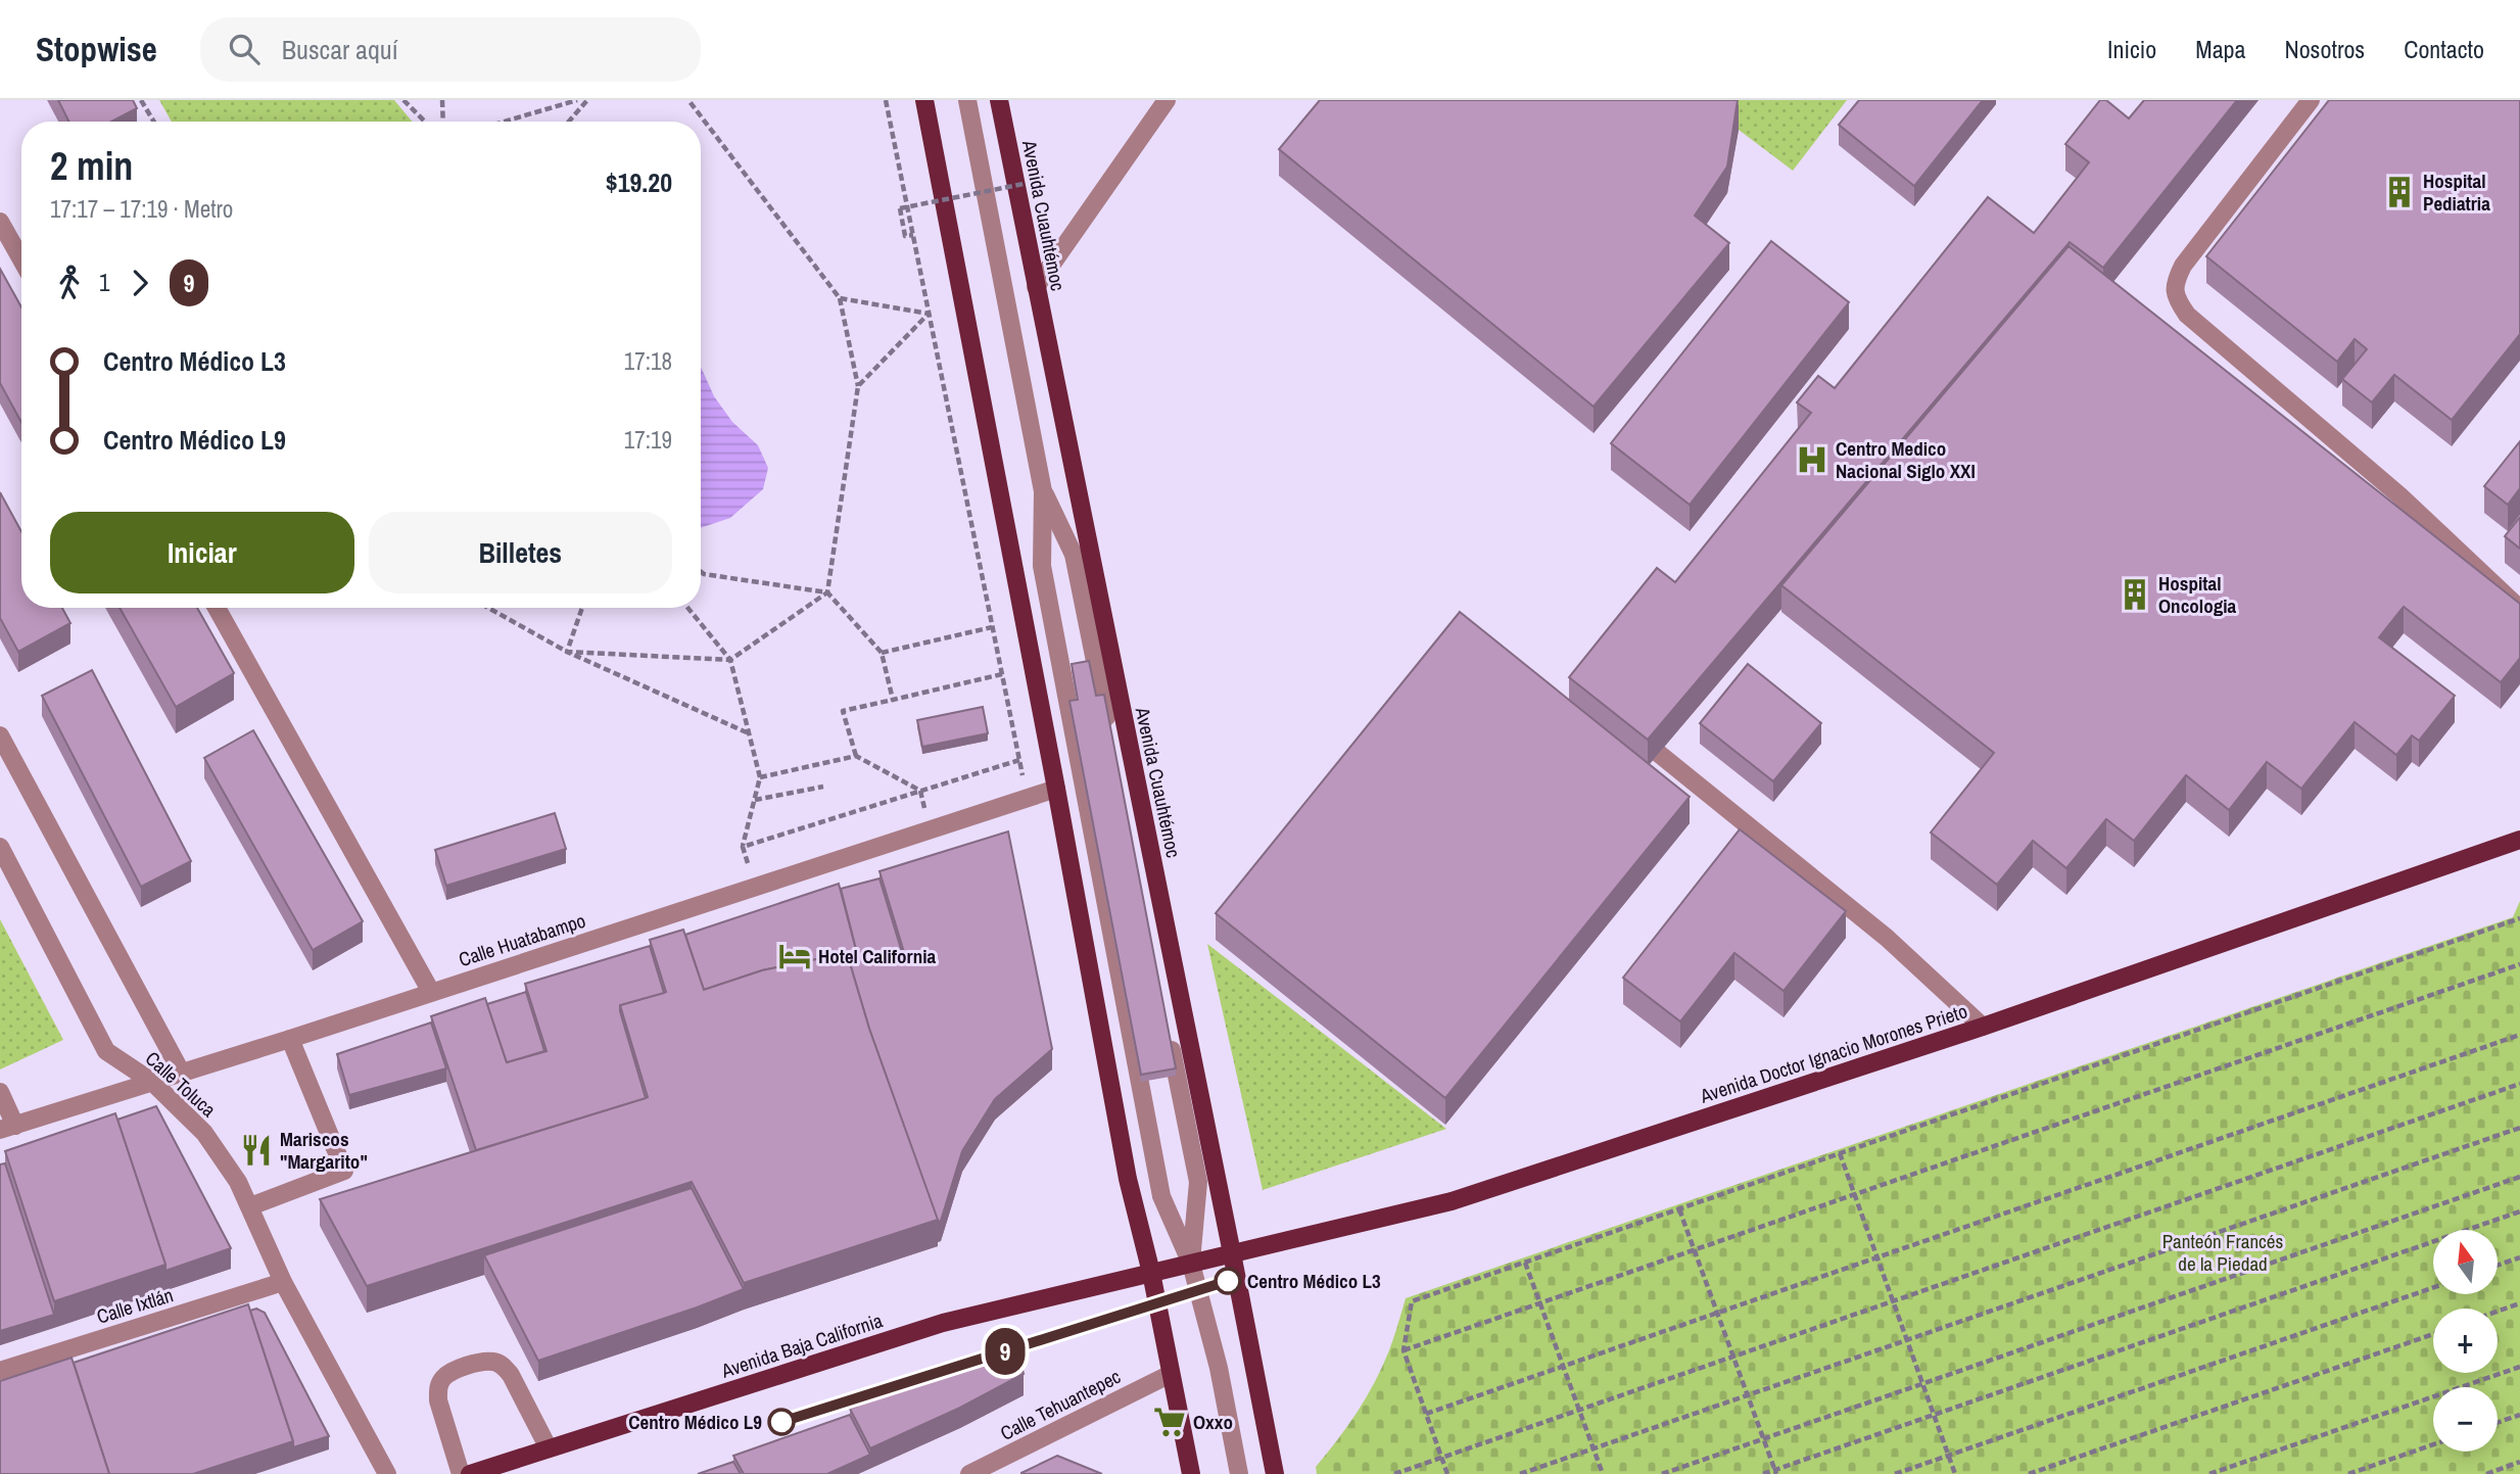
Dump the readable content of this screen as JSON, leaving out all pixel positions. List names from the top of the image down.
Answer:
{
  "streets": {
    "main road": ["Avenida Cuauhtémoc", "Avenida Doctor Ignacio Morones Prieto", "Avenida Baja California"],
    "street": [
      "Calle Huatabampo",
      "Calle Toluca",
      "Calle Ixtlán",
      "Calle Tehuantepec"
    ]
  },
  "crossings": [
    ["Avenida Cuauhtémoc", "Avenida Doctor Ignacio Morones Prieto"],
    ["Calle Huatabampo", "Calle Toluca"],
    ["Avenida Doctor Ignacio Morones Prieto", "Avenida Baja California"],
    ["Calle Toluca", "Calle Ixtlán"]
  ],
  "parks": ["Panteón Francés de la Piedad"],
  "places": {
    "building": ["Hospital Pediatria", "Hospital Oncologia"],
    "hospital": ["Centro Medico Nacional Siglo XXI"],
    "hotel": ["Hotel California"],
    "restaurant": ["Mariscos \"Margarito\""],
    "other": ["Centro Médico L3", "Centro Médico L9"],
    "supermarket": ["Oxxo"]
  },
  "lines": ["metro line 9"],
  "north": "top",
  "page": {
    "header": "Stopwise",
    "search": "Buscar aquí",
    "nav": [
      "Inicio",
      "Mapa",
      "Nosotros",
      "Contacto"
    ],
    "on_map": "9",
    "heading": ["2 min", "17:17 – 17:19 · Metro", "$19.20"],
    "legs": ["1", "9"],
    "list": [
      {
        "name": "Centro Médico L3",
        "value": "17:18"
      },
      {
        "name": "Centro Médico L9",
        "value": "17:19"
      }
    ],
    "buttons": ["Iniciar", "Billetes"],
    "map_buttons": ["+", "−"]
  }
}
